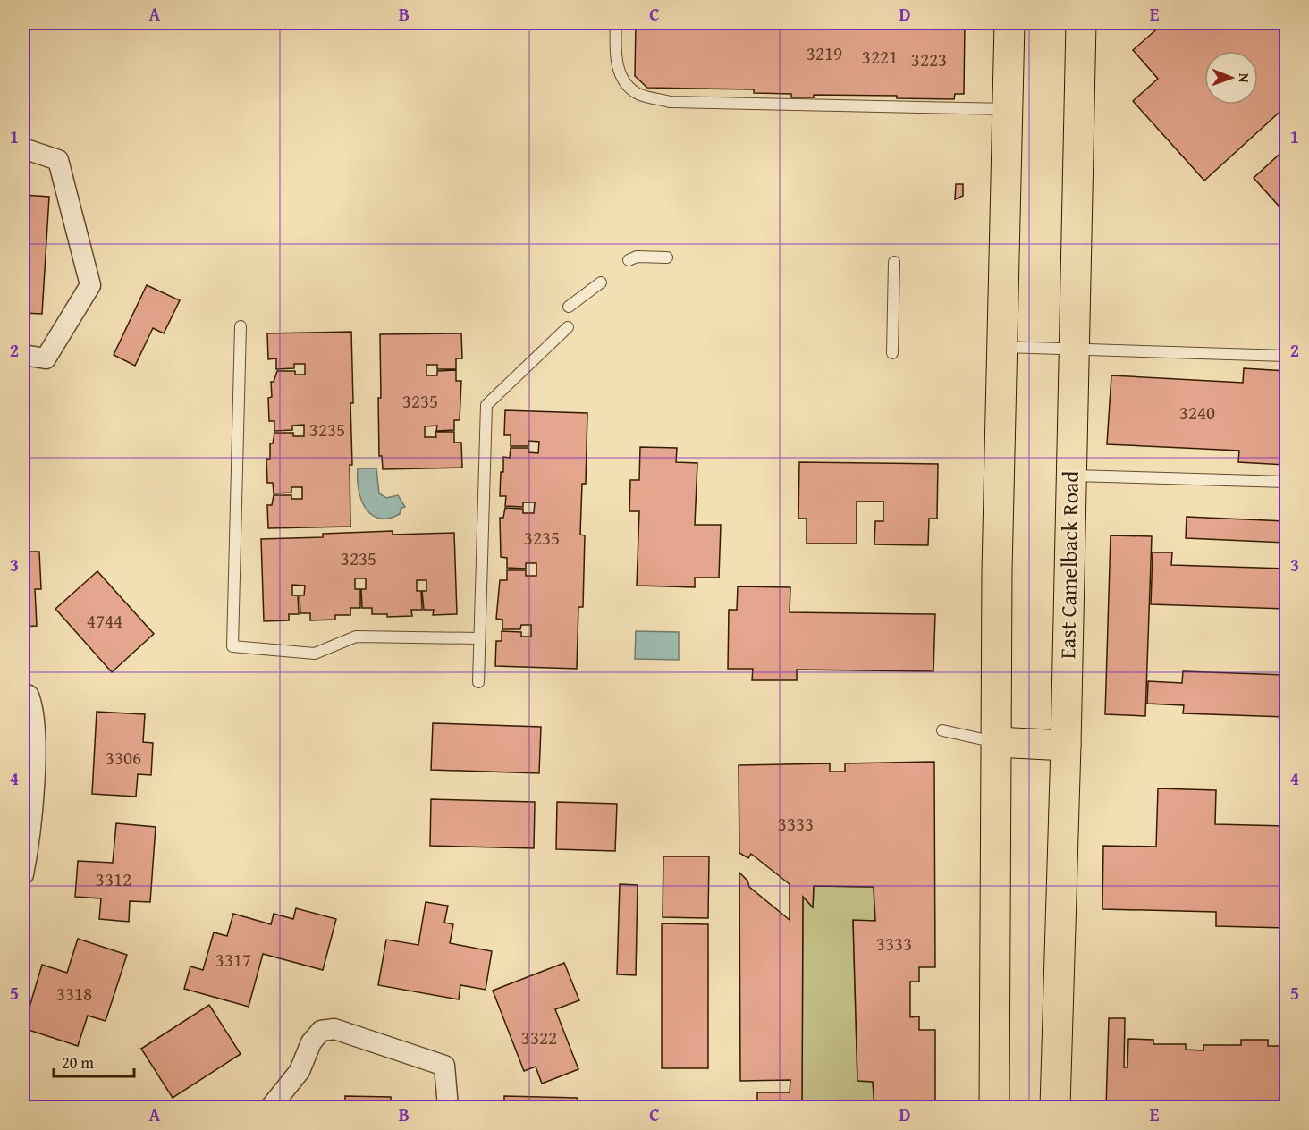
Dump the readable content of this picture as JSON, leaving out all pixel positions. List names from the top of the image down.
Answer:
{
  "streets": {
    "main road": ["East Camelback Road"]
  },
  "house_numbers": [
    "3219",
    "3221",
    "3223",
    "3235",
    "3240",
    "3235",
    "3235",
    "3235",
    "4744",
    "3306",
    "3333",
    "3312",
    "3333",
    "3317",
    "3318",
    "3322"
  ],
  "scale_bar": "20 m",
  "north": "right",
  "grid": {
    "columns": [
      "A",
      "B",
      "C",
      "D",
      "E"
    ],
    "rows": [
      "1",
      "2",
      "3",
      "4",
      "5"
    ]
  }
}
